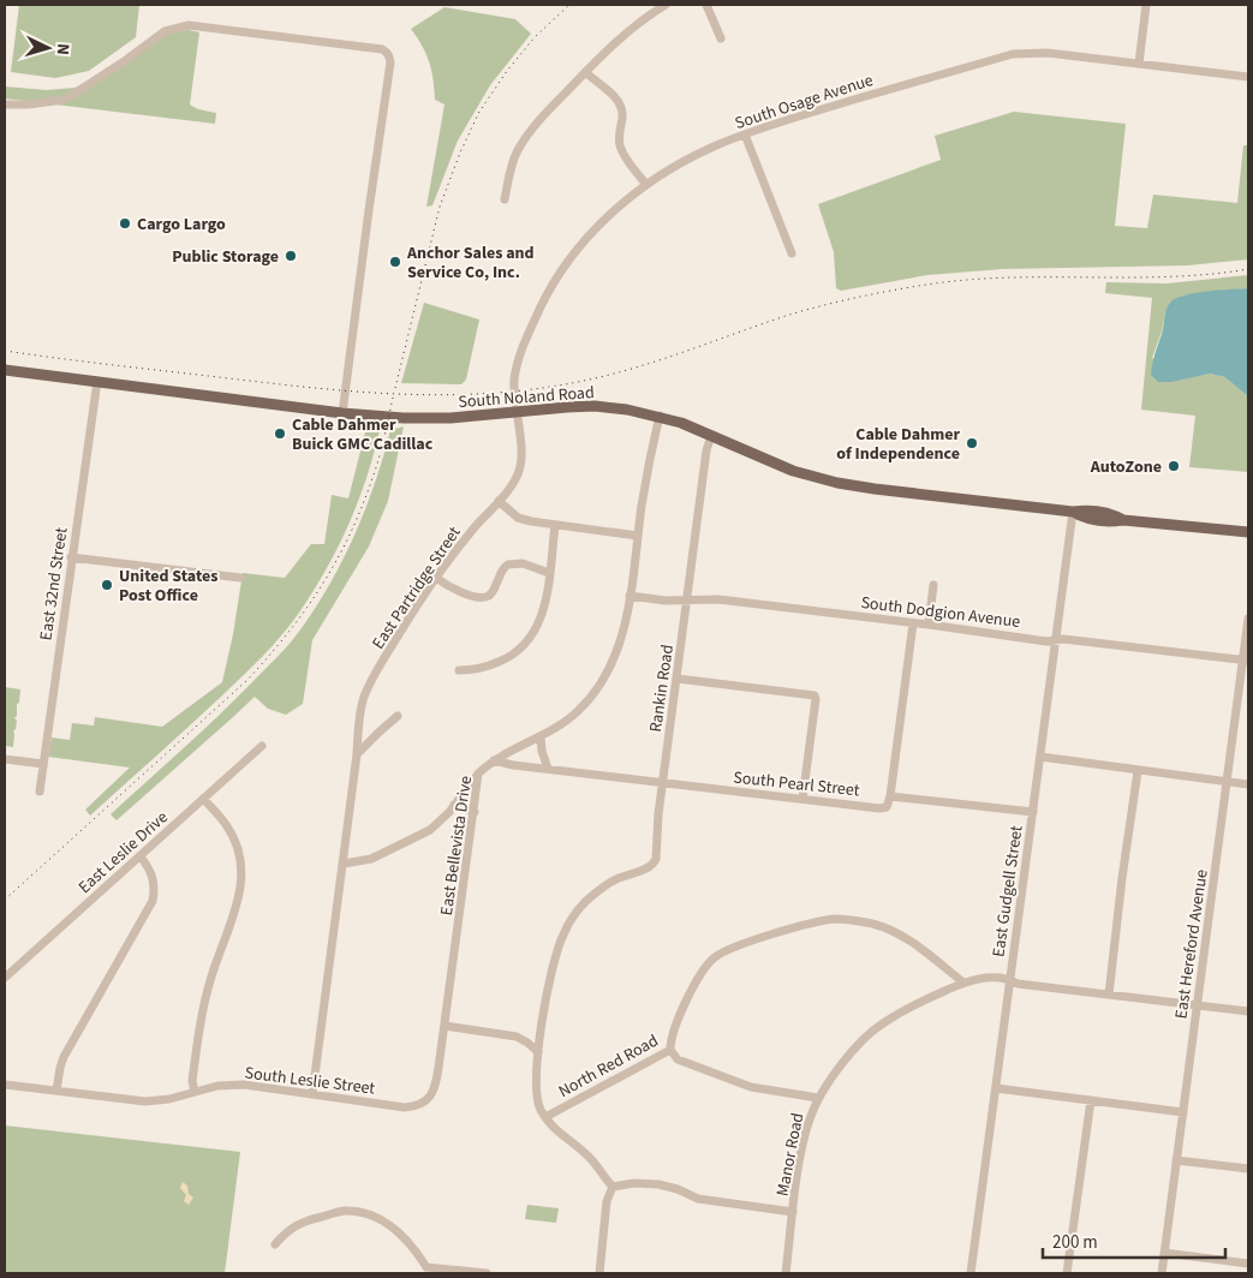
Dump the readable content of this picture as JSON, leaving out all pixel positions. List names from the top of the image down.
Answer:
{
  "streets": {
    "main road": ["South Noland Road"],
    "street": [
      "South Osage Avenue",
      "East 32nd Street",
      "East Partridge Street",
      "South Dodgion Avenue",
      "Rankin Road",
      "South Pearl Street",
      "East Bellevista Drive",
      "East Leslie Drive",
      "East Gudgell Street",
      "East Hereford Avenue",
      "North Red Road",
      "South Leslie Street",
      "Manor Road"
    ]
  },
  "crossings": [
    ["South Osage Avenue", "South Noland Road"],
    ["South Osage Avenue", "East Partridge Street"],
    ["South Noland Road", "East 32nd Street"],
    ["South Noland Road", "East Partridge Street"],
    ["South Noland Road", "Rankin Road"],
    ["South Noland Road", "East Bellevista Drive"],
    ["South Noland Road", "East Gudgell Street"],
    ["East Partridge Street", "South Leslie Street"],
    ["South Dodgion Avenue", "Rankin Road"],
    ["South Dodgion Avenue", "East Bellevista Drive"],
    ["South Dodgion Avenue", "East Gudgell Street"],
    ["South Dodgion Avenue", "East Hereford Avenue"],
    ["Rankin Road", "South Pearl Street"],
    ["Rankin Road", "North Red Road"],
    ["South Pearl Street", "East Bellevista Drive"],
    ["South Pearl Street", "East Gudgell Street"],
    ["East Bellevista Drive", "South Leslie Street"],
    ["East Gudgell Street", "Manor Road"],
    ["East Hereford Avenue", "Manor Road"],
    ["North Red Road", "Manor Road"]
  ],
  "places": [
    "Cargo Largo",
    "Public Storage",
    "Anchor Sales and Service Co, Inc.",
    "Cable Dahmer Buick GMC Cadillac",
    "Cable Dahmer of Independence",
    "AutoZone",
    "United States Post Office"
  ],
  "scale_bar": "200 m",
  "north": "right"
}
